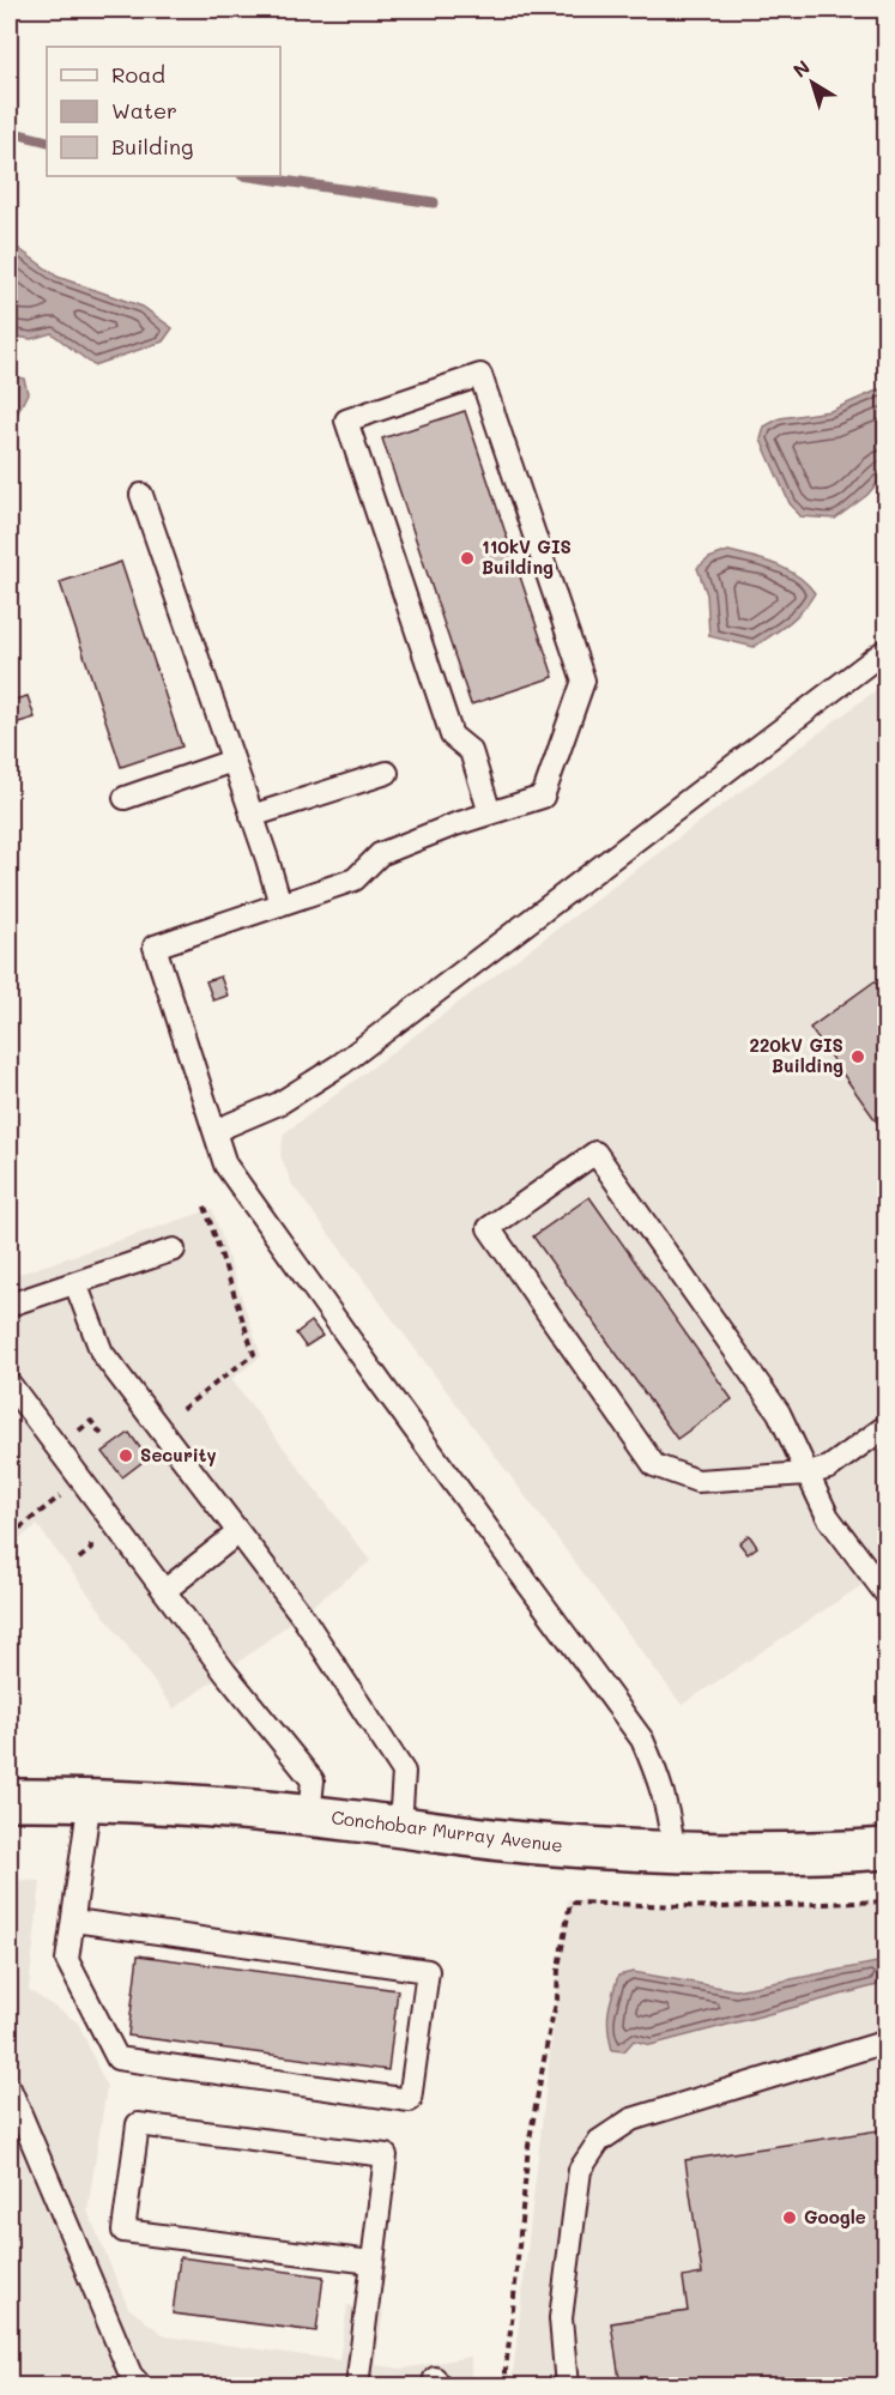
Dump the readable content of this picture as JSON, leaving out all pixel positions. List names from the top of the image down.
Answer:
{
  "streets": {
    "street": ["Conchobar Murray Avenue"]
  },
  "places": [
    "110kV GIS Building",
    "220kV GIS Building",
    "Security",
    "Google"
  ],
  "legend": ["Road", "Water", "Building"],
  "north": "top left"
}
